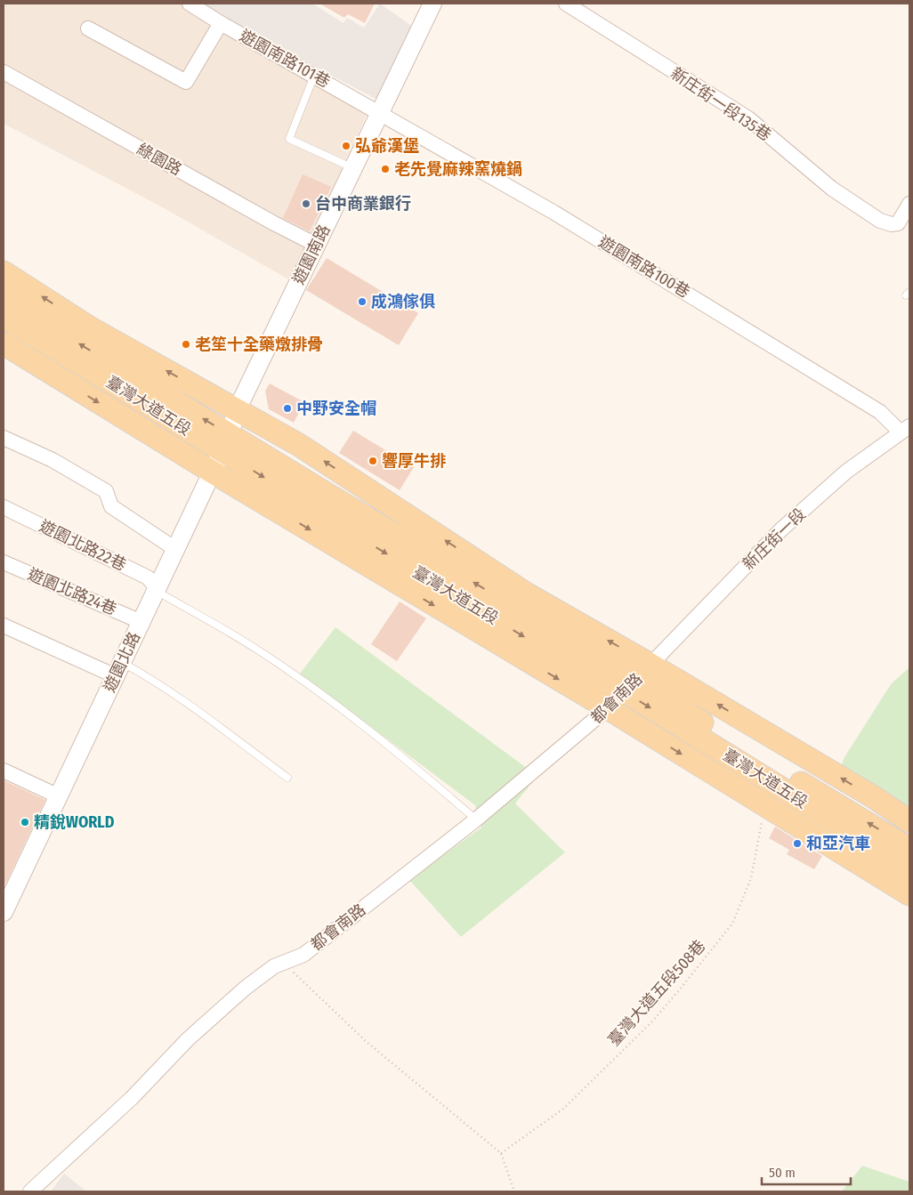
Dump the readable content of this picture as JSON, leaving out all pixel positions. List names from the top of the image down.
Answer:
{
  "streets": {
    "main road": ["臺灣大道五段"],
    "street": [
      "遊園南路101巷",
      "新庄街一段135巷",
      "綠園路",
      "遊園南路",
      "遊園南路100巷",
      "新庄街一段",
      "遊園北路22巷",
      "遊園北路24巷",
      "遊園北路",
      "都會南路"
    ],
    "path": ["臺灣大道五段508巷"]
  },
  "crossings": [
    ["遊園南路101巷", "遊園南路"],
    ["遊園南路101巷", "遊園南路100巷"],
    ["綠園路", "遊園南路"],
    ["遊園南路", "遊園南路100巷"],
    ["遊園南路", "臺灣大道五段"],
    ["遊園南路", "遊園北路"],
    ["遊園南路100巷", "新庄街一段"],
    ["臺灣大道五段", "新庄街一段"],
    ["臺灣大道五段", "遊園北路"],
    ["臺灣大道五段", "都會南路"],
    ["臺灣大道五段", "臺灣大道五段508巷"],
    ["新庄街一段", "都會南路"],
    ["遊園北路22巷", "遊園北路"],
    ["遊園北路24巷", "遊園北路"]
  ],
  "places": [
    "弘爺漢堡",
    "老先覺麻辣窯燒鍋",
    "台中商業銀行",
    "成鴻傢俱",
    "老笙十全藥燉排骨",
    "中野安全帽",
    "響厚牛排",
    "精銳WORLD",
    "和亞汽車"
  ],
  "scale_bar": "50 m"
}
